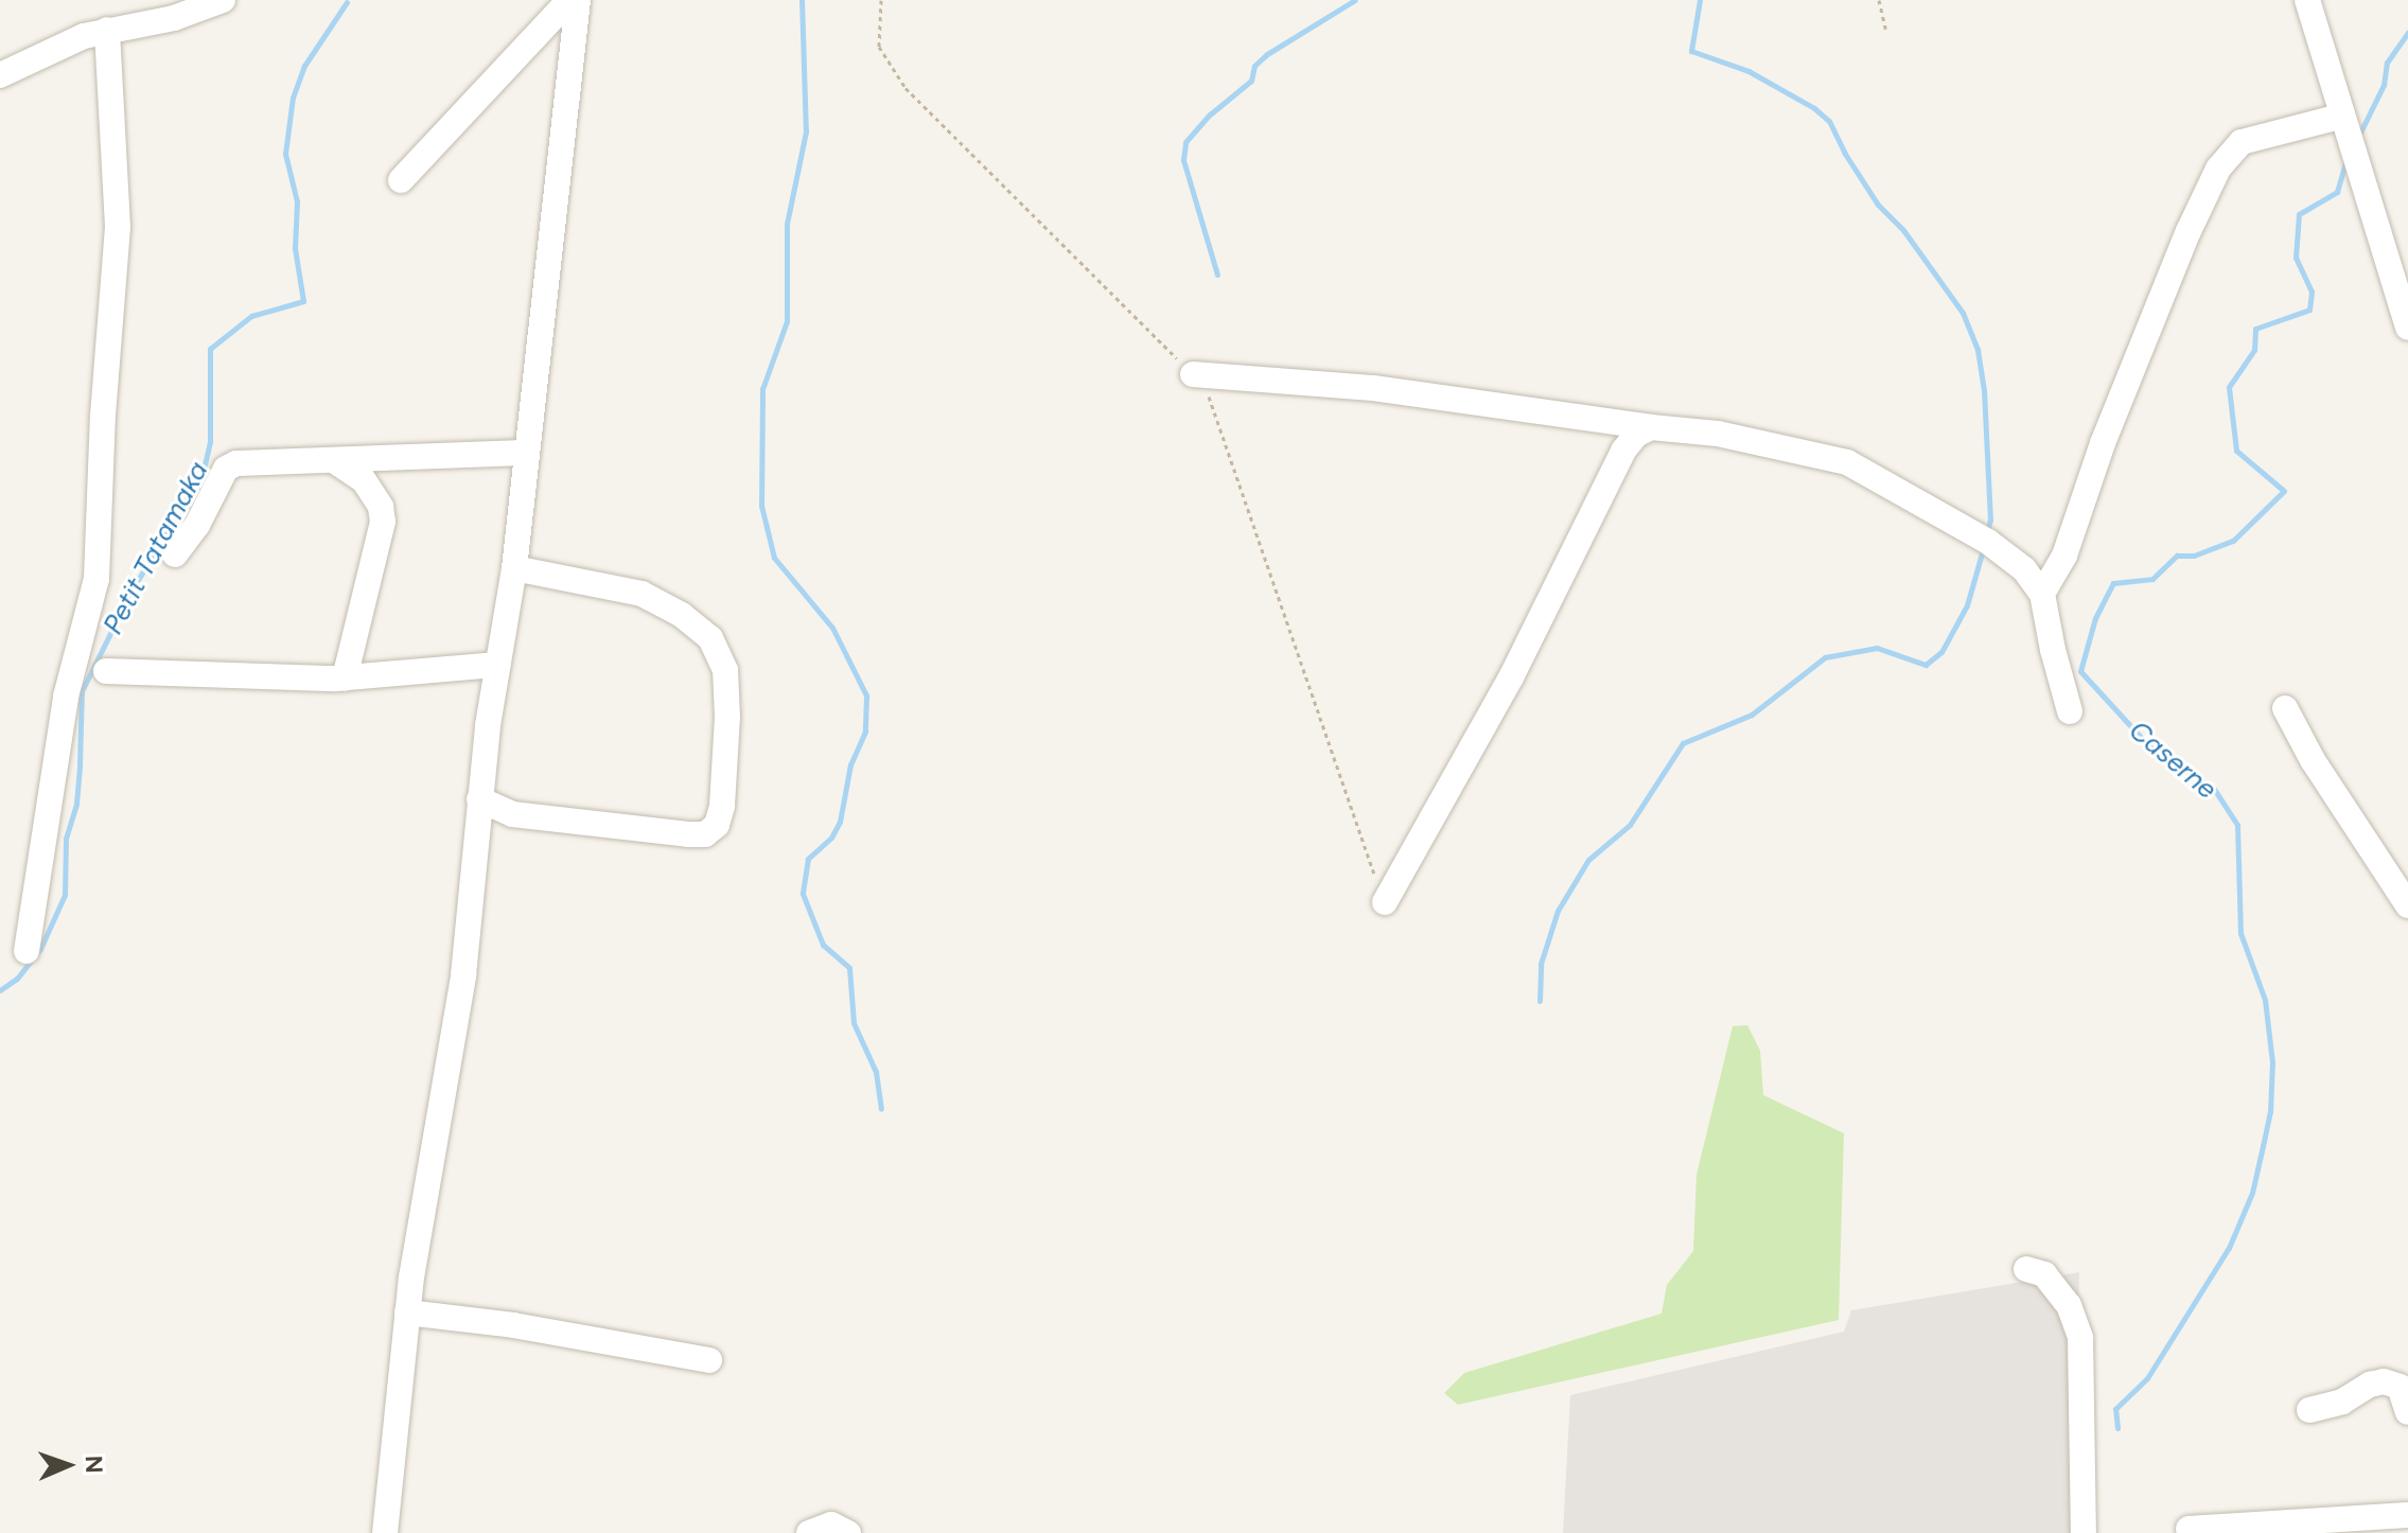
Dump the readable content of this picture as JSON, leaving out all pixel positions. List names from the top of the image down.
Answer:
{
  "water": ["Petit Tatamaka", "Caserne"],
  "north": "right"
}
